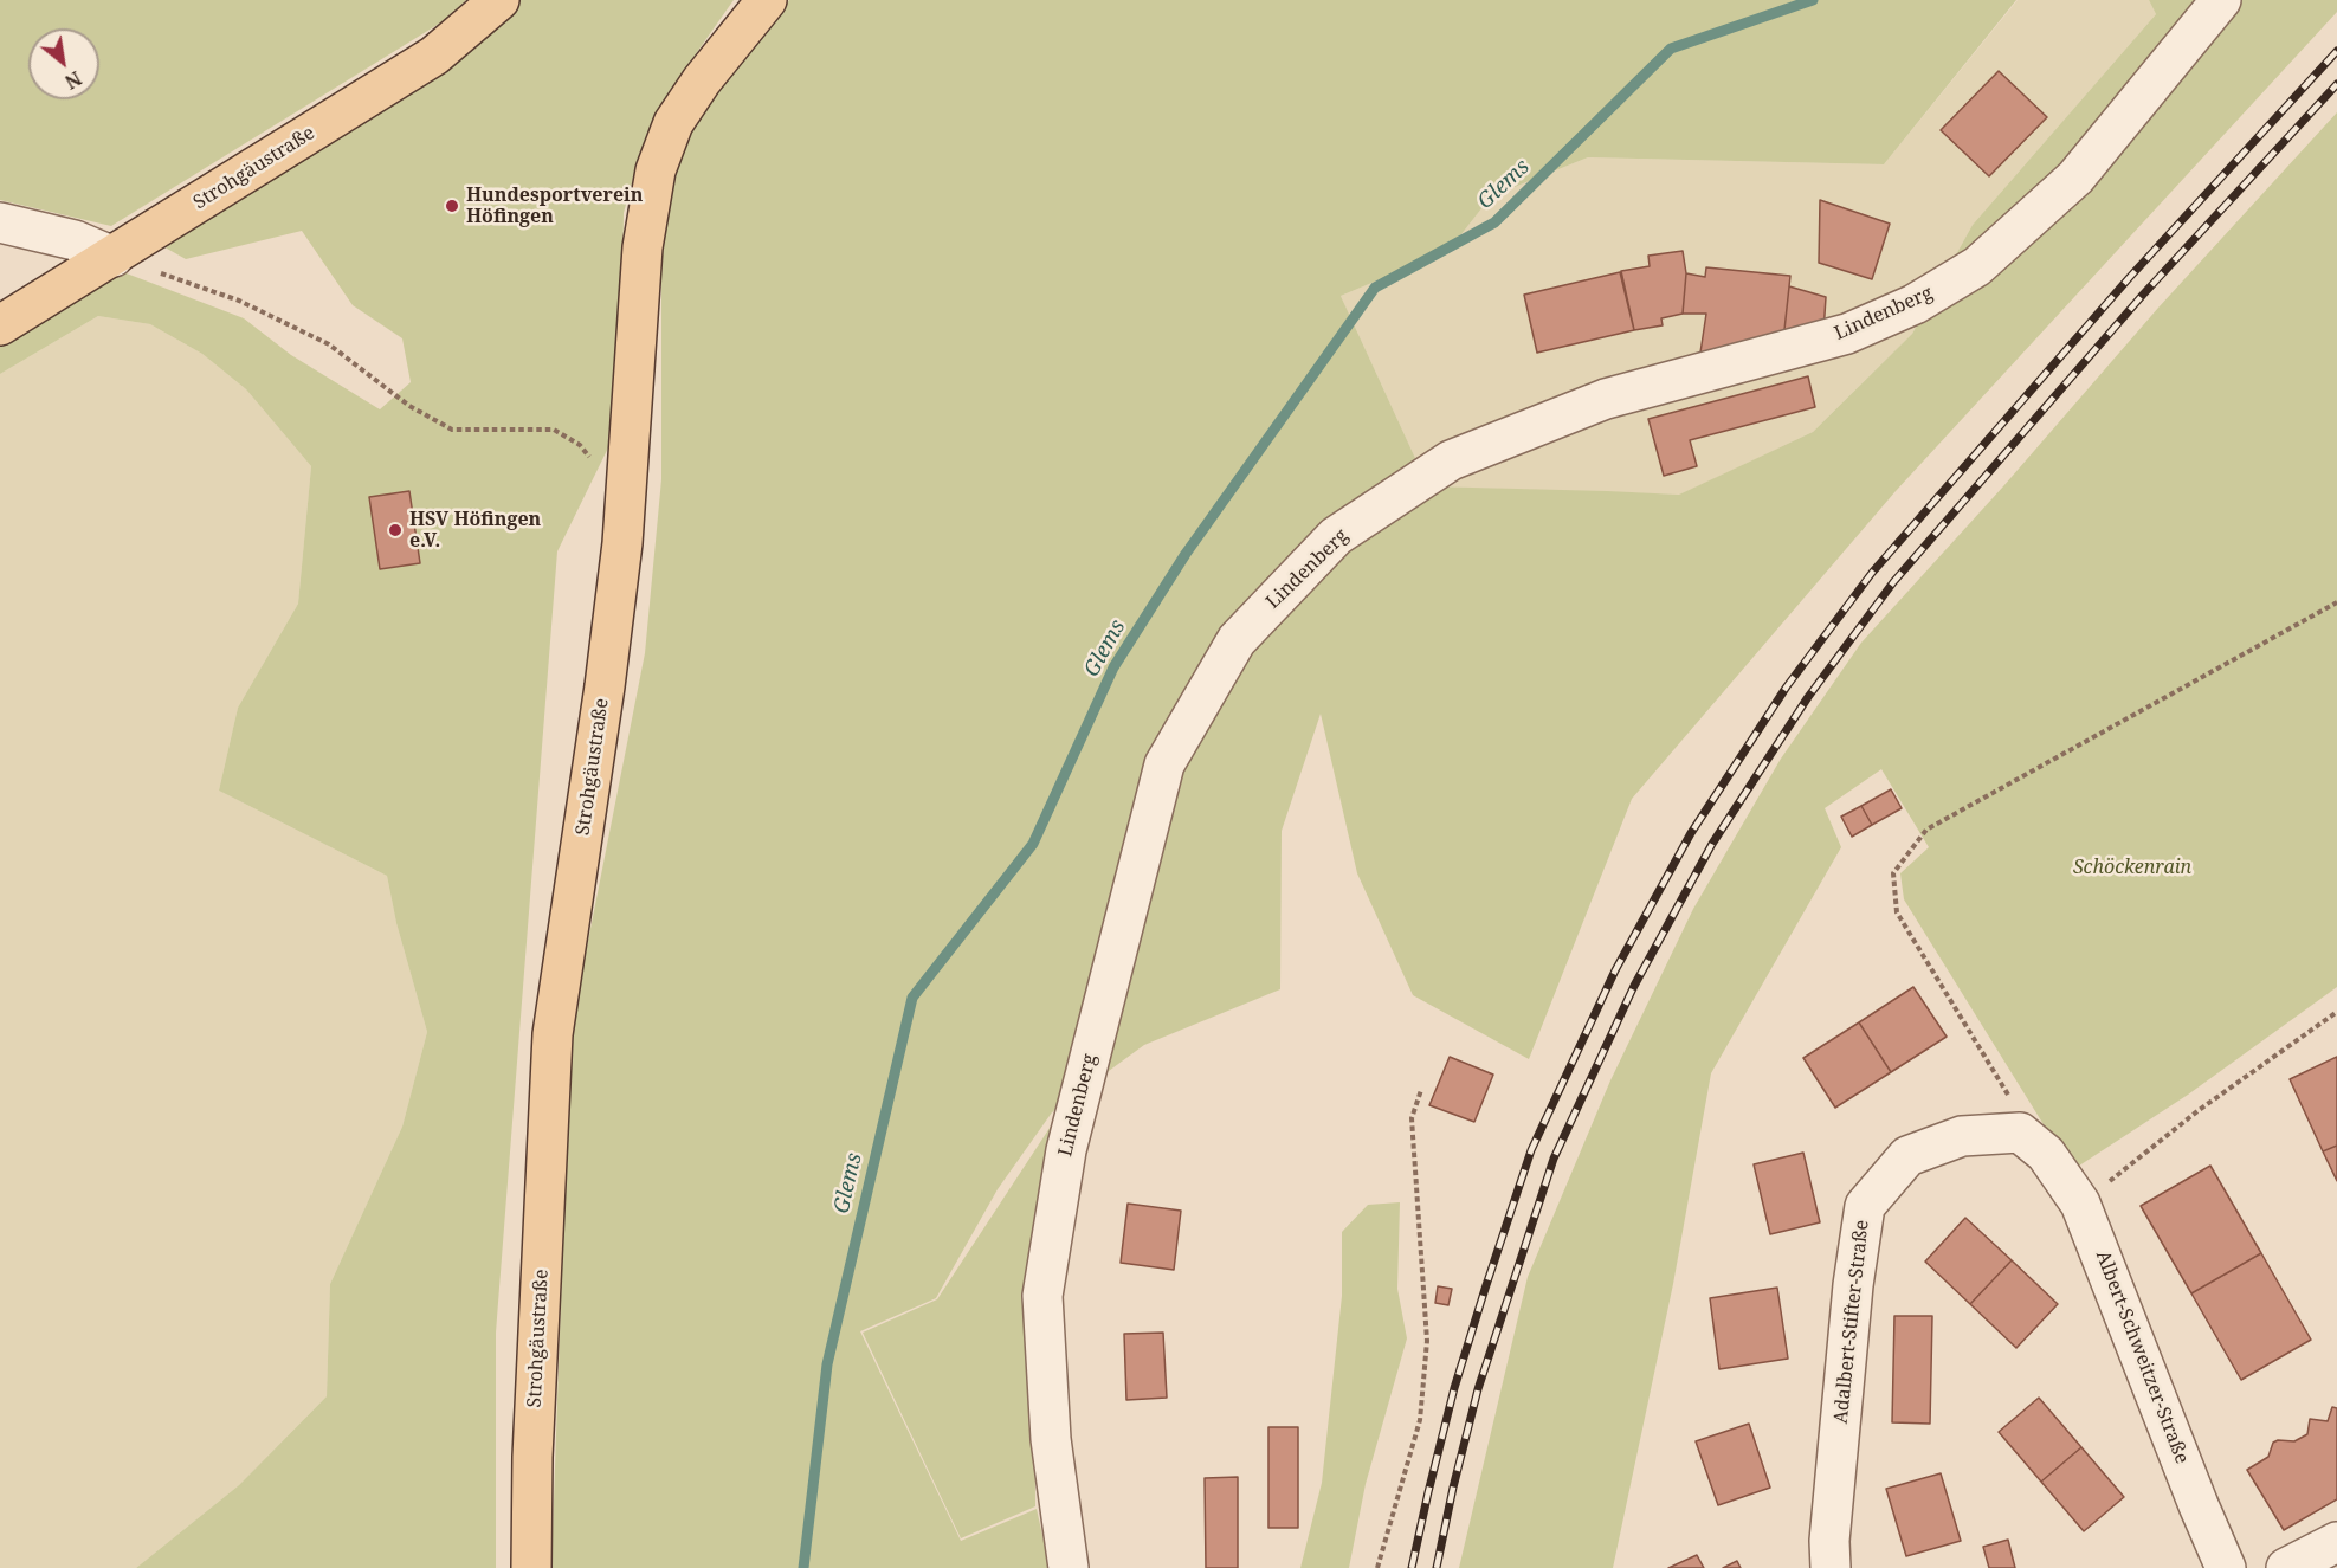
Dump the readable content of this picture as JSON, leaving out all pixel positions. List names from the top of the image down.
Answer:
{
  "streets": {
    "main road": ["Strohgäustraße"],
    "street": ["Lindenberg", "Adalbert-Stifter-Straße", "Albert-Schweitzer-Straße"]
  },
  "crossings": [
    ["Adalbert-Stifter-Straße", "Albert-Schweitzer-Straße"]
  ],
  "water": ["Glems"],
  "parks": ["Schöckenrain"],
  "places": ["Hundesportverein Höfingen", "HSV Höfingen e.V."],
  "north": "bottom right"
}
